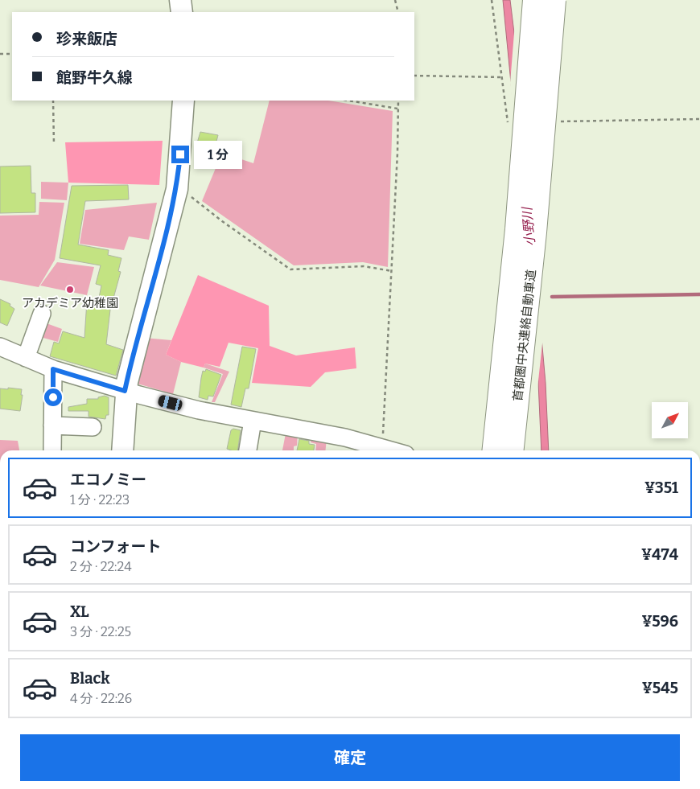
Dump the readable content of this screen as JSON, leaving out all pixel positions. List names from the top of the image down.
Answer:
{
  "streets": {
    "highway": ["首都圏中央連絡自動車道"]
  },
  "water": ["小野川"],
  "places": ["アカデミア幼稚園"],
  "north": "top right",
  "page": {
    "banner": ["珍来飯店", "館野牛久線"],
    "bubble": "1 分",
    "list": [
      {
        "name": "エコノミー",
        "note": "1 分 · 22:23",
        "value": "¥351"
      },
      {
        "name": "コンフォート",
        "note": "2 分 · 22:24",
        "value": "¥474"
      },
      {
        "name": "XL",
        "note": "3 分 · 22:25",
        "value": "¥596"
      },
      {
        "name": "Black",
        "note": "4 分 · 22:26",
        "value": "¥545"
      }
    ],
    "buttons": "確定"
  }
}
